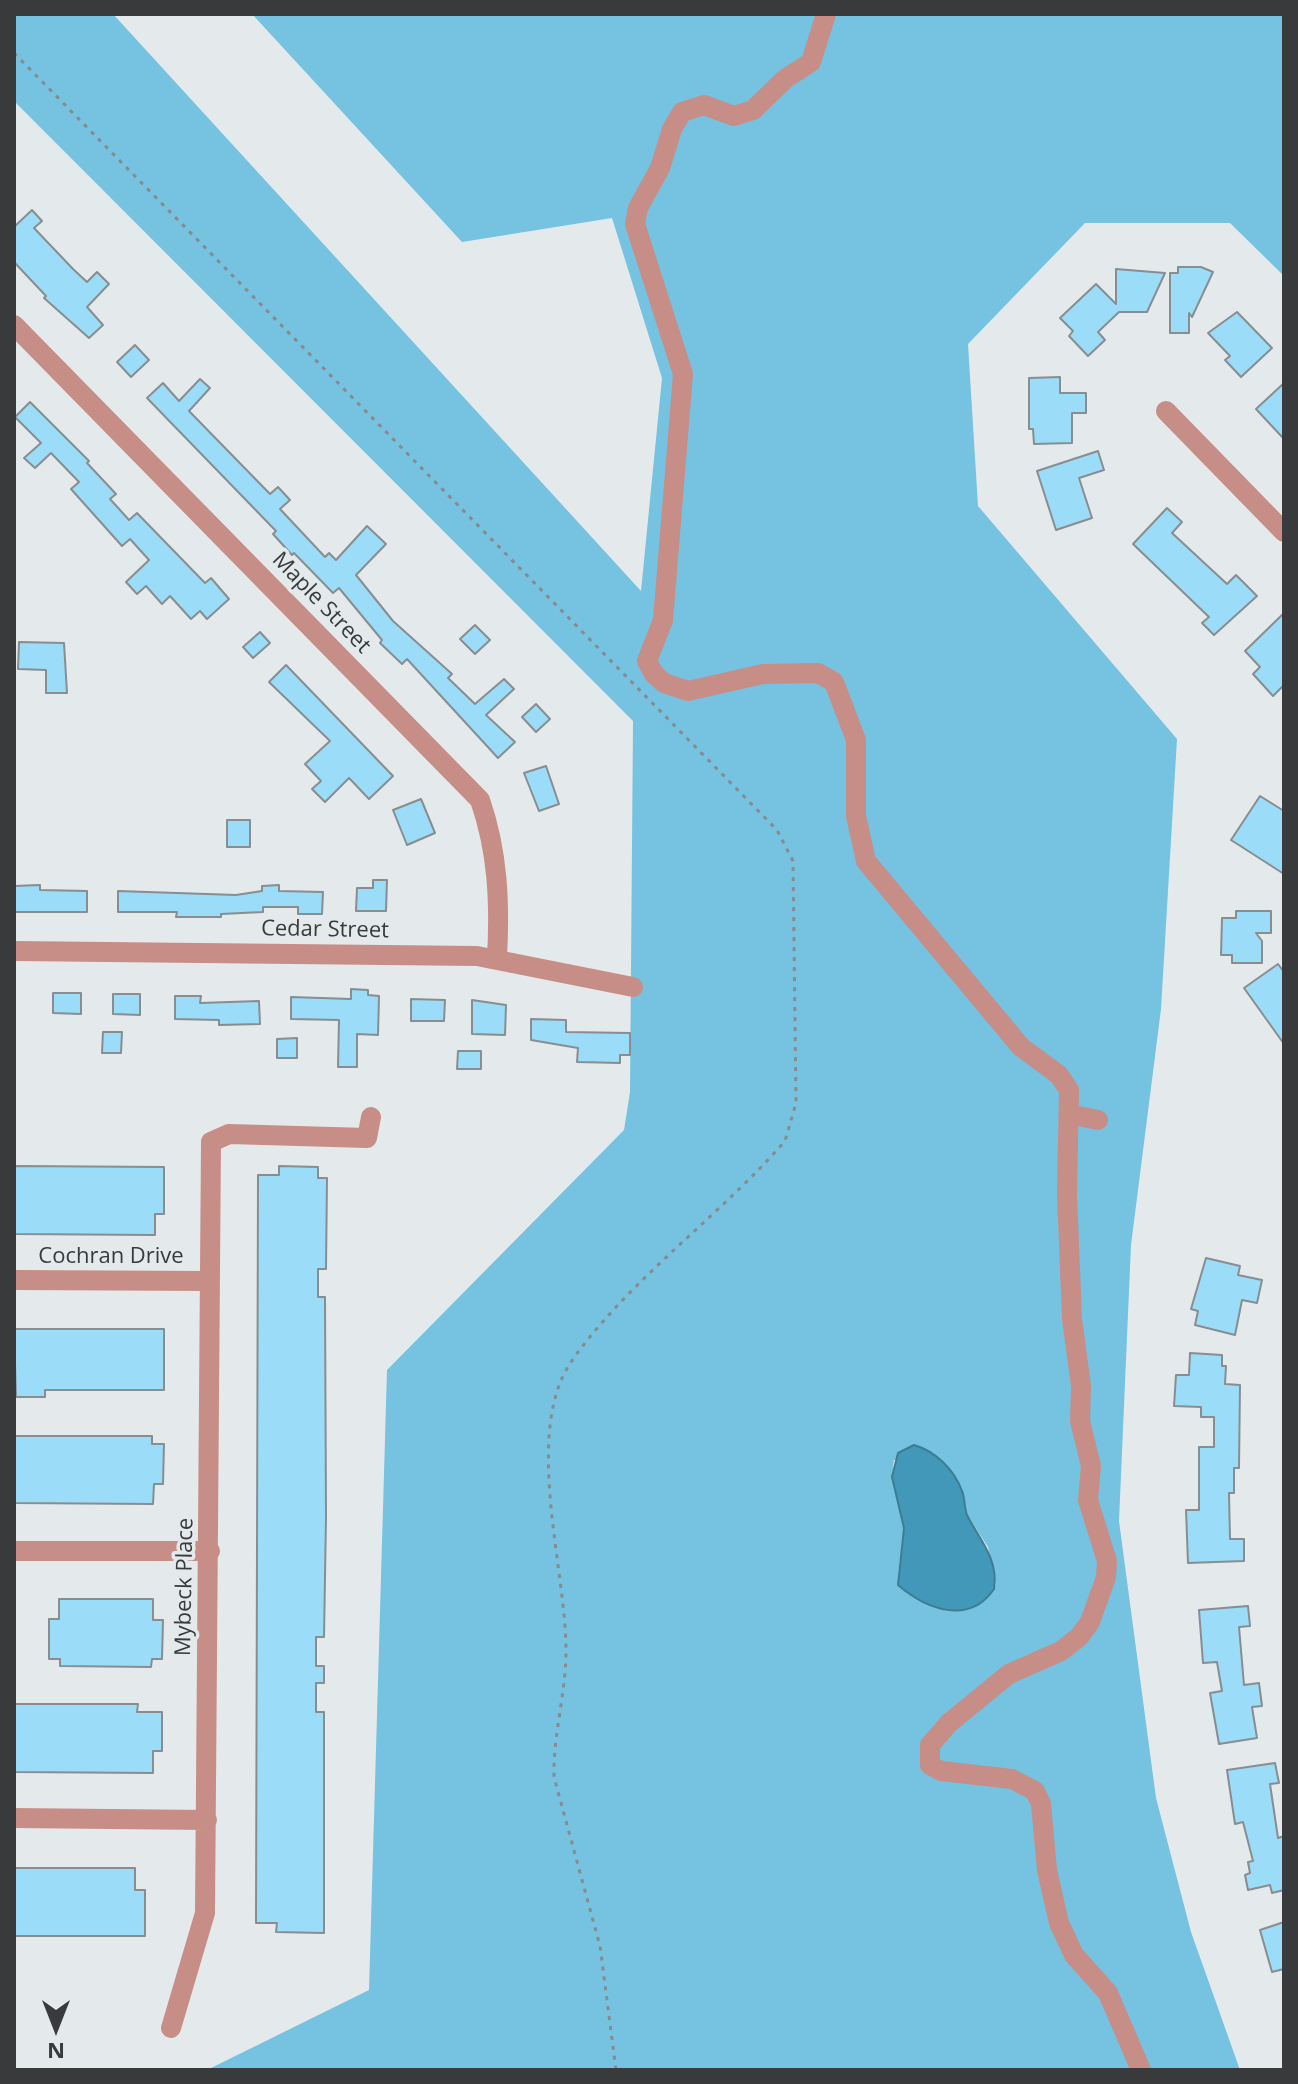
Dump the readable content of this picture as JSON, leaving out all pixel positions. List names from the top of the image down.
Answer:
{
  "streets": {
    "street": [
      "Maple Street",
      "Cedar Street",
      "Cochran Drive",
      "Mybeck Place"
    ]
  },
  "crossings": [
    ["Maple Street", "Cedar Street"],
    ["Cochran Drive", "Mybeck Place"]
  ],
  "north": "bottom"
}
